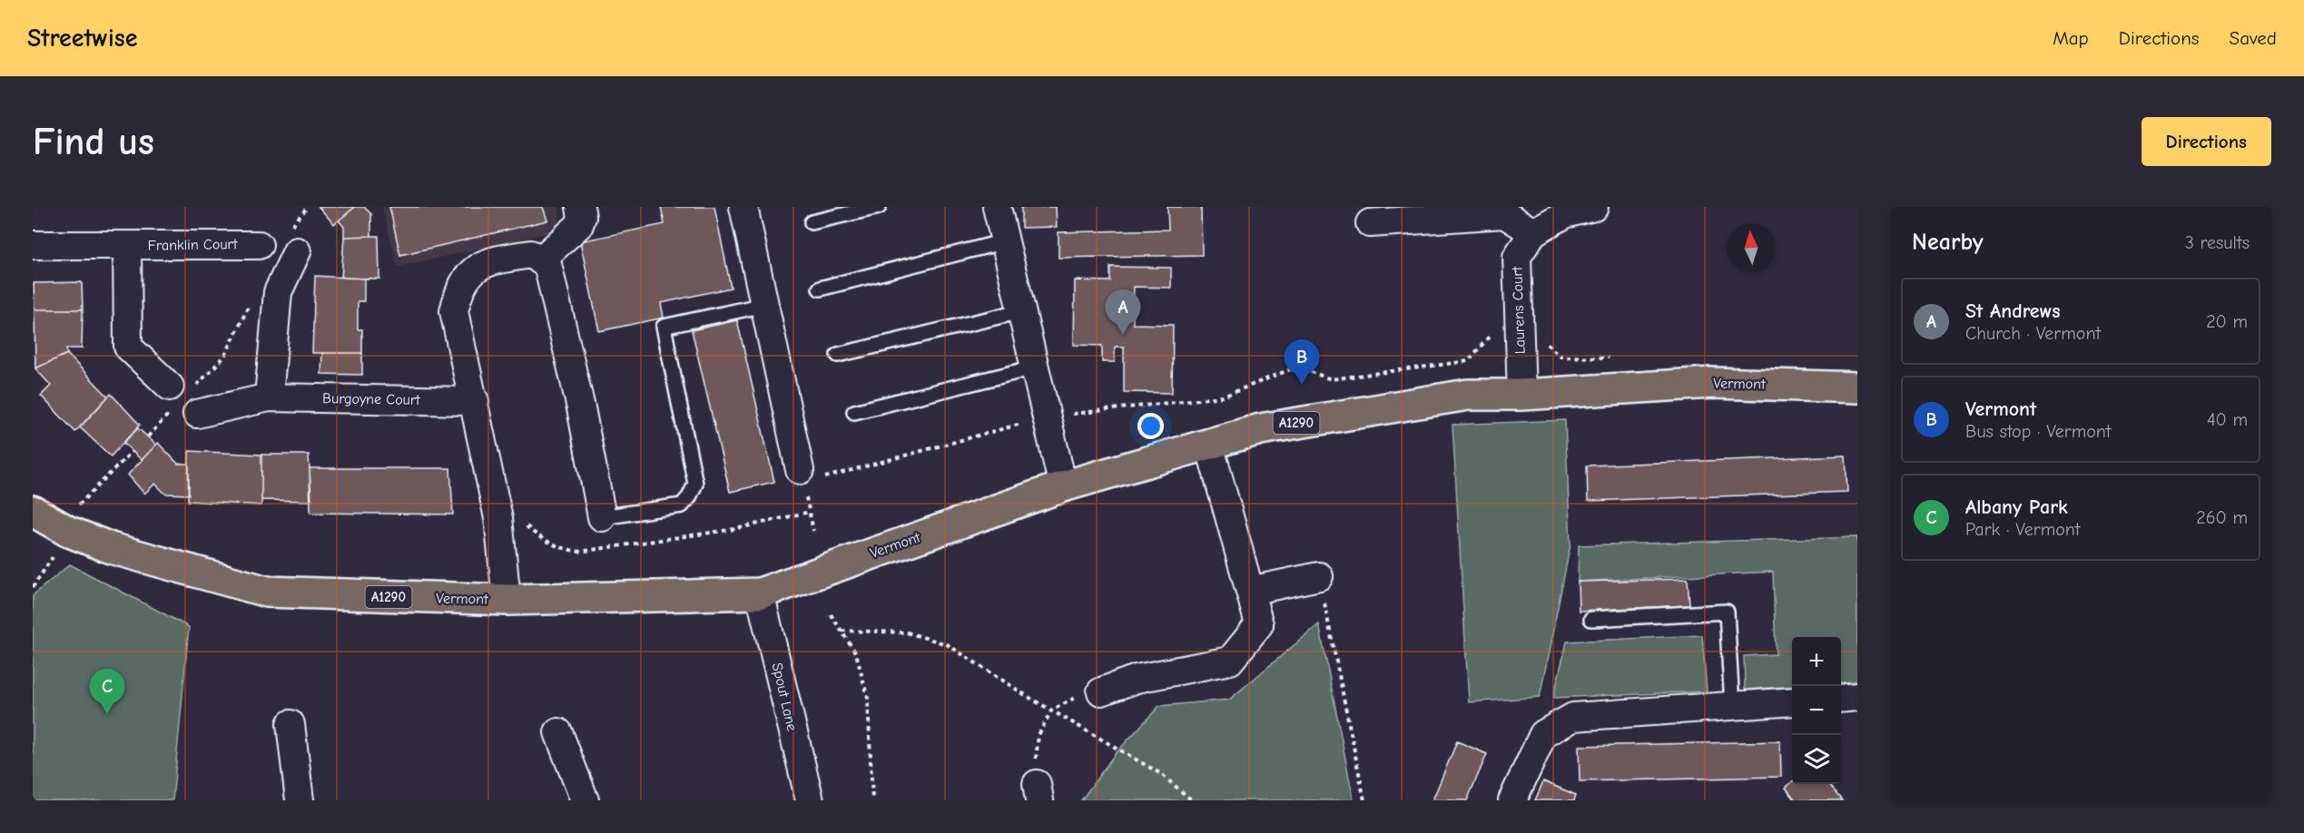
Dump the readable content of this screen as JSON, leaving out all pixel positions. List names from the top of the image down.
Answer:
{
  "streets": {
    "main road": ["Vermont", "A1290"],
    "street": [
      "Franklin Court",
      "Laurens Court",
      "Burgoyne Court",
      "Spout Lane"
    ]
  },
  "crossings": [
    ["Franklin Court", "Burgoyne Court"],
    ["Laurens Court", "Vermont"],
    ["Vermont", "Spout Lane"]
  ],
  "north": "top",
  "page": {
    "header": "Streetwise",
    "nav": ["Map", "Directions", "Saved"],
    "buttons": "Directions",
    "title": "Find us",
    "heading": ["Nearby", "3 results"],
    "list": [
      {
        "mark": "A",
        "name": "St Andrews",
        "note": "Church · Vermont",
        "value": "20 m"
      },
      {
        "mark": "B",
        "name": "Vermont",
        "note": "Bus stop · Vermont",
        "value": "40 m"
      },
      {
        "mark": "C",
        "name": "Albany Park",
        "note": "Park · Vermont",
        "value": "260 m"
      }
    ],
    "pins": ["A", "B", "C"],
    "map_buttons": ["+", "−"]
  }
}
